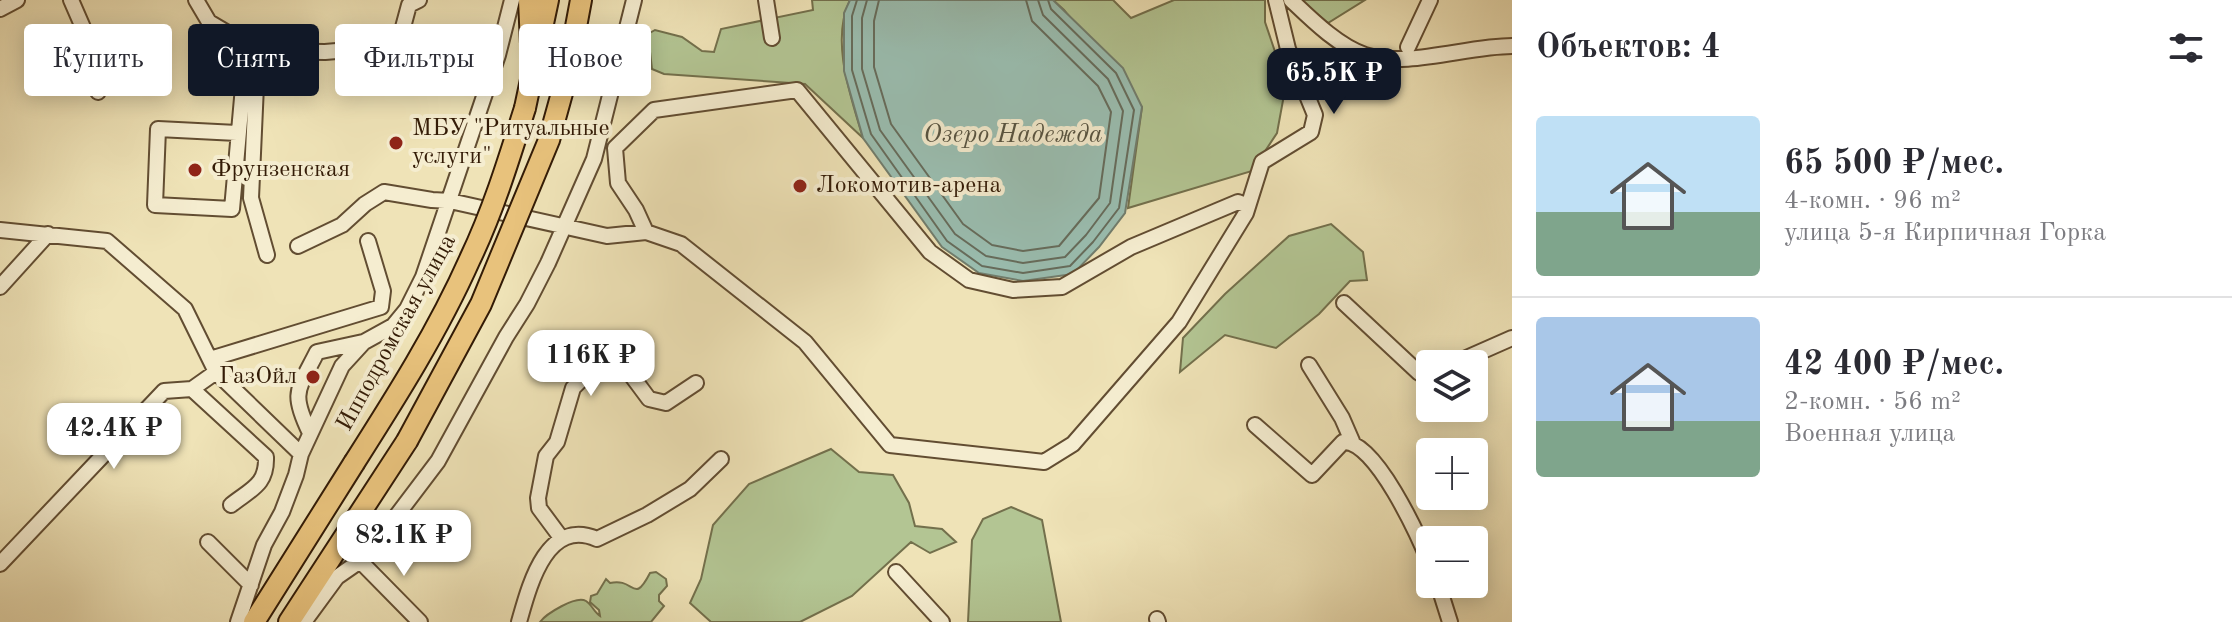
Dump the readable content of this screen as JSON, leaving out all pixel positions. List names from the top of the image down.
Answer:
{
  "streets": {
    "highway": ["Ипподромская улица"]
  },
  "water": ["Озеро Надежда"],
  "places": [
    "МБУ \"Ритуальные услуги\"",
    "Фрунзенская",
    "Локомотив-арена",
    "ГазОйл"
  ],
  "page": {
    "heading": "Объектов: 4",
    "chip": [
      "Купить",
      "Снять",
      "Фильтры",
      "Новое"
    ],
    "price": [
      "65.5K ₽",
      "116K ₽",
      "42.4K ₽",
      "82.1K ₽"
    ],
    "list": [
      {
        "name": "65 500 ₽/мес.",
        "note": "4-комн. · 96 m² · улица 5-я Кирпичная Горка"
      },
      {
        "name": "42 400 ₽/мес.",
        "note": "2-комн. · 56 m² · Военная улица"
      }
    ],
    "map_buttons": ["+", "−"]
  }
}
